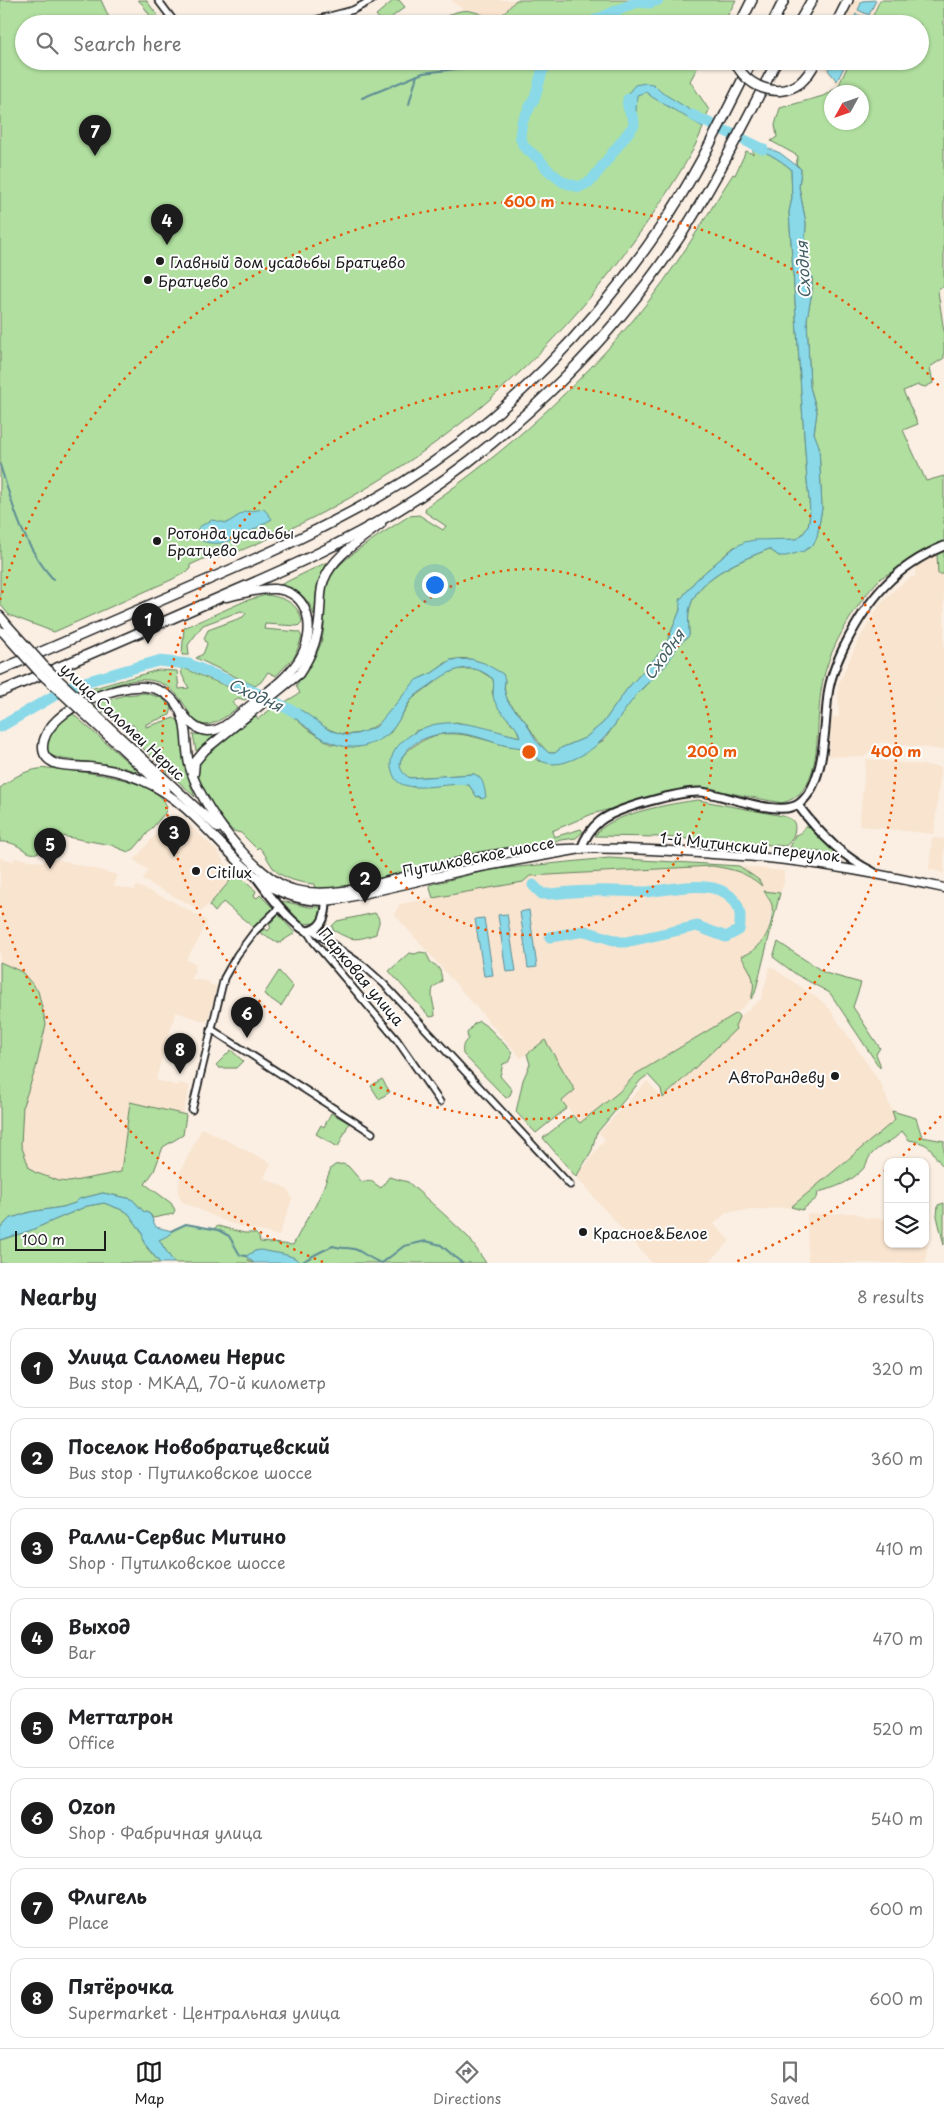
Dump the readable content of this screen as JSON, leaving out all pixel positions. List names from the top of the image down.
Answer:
{
  "streets": {
    "main road": ["улица Саломеи Нерис", "1-й Митинский переулок", "Путилковское шоссе"],
    "street": ["Парковая улица"]
  },
  "crossings": [
    ["улица Саломеи Нерис", "Путилковское шоссе"],
    ["1-й Митинский переулок", "Путилковское шоссе"],
    ["Путилковское шоссе", "Парковая улица"]
  ],
  "water": ["Сходня"],
  "places": [
    "Главный дом усадьбы Братцево",
    "Братцево",
    "Ротонда усадьбы Братцево",
    "Citilux",
    "АвтоРандеву",
    "Красное&Белое"
  ],
  "scale_bar": "100 m",
  "north": "bottom left",
  "page": {
    "search": "Search here",
    "pins": [
      "7",
      "4",
      "1",
      "3",
      "5",
      "2",
      "6",
      "8"
    ],
    "scale": "100 m",
    "heading": ["Nearby", "8 results"],
    "list": [
      {
        "mark": "1",
        "name": "Улица Саломеи Нерис",
        "note": "Bus stop · МКАД, 70-й километр",
        "value": "320 m"
      },
      {
        "mark": "2",
        "name": "Поселок Новобратцевский",
        "note": "Bus stop · Путилковское шоссе",
        "value": "360 m"
      },
      {
        "mark": "3",
        "name": "Ралли-Сервис Митино",
        "note": "Shop · Путилковское шоссе",
        "value": "410 m"
      },
      {
        "mark": "4",
        "name": "Выход",
        "note": "Bar",
        "value": "470 m"
      },
      {
        "mark": "5",
        "name": "Меттатрон",
        "note": "Office",
        "value": "520 m"
      },
      {
        "mark": "6",
        "name": "Ozon",
        "note": "Shop · Фабричная улица",
        "value": "540 m"
      },
      {
        "mark": "7",
        "name": "Флигель",
        "note": "Place",
        "value": "600 m"
      },
      {
        "mark": "8",
        "name": "Пятёрочка",
        "note": "Supermarket · Центральная улица",
        "value": "600 m"
      }
    ],
    "nav": ["Map", "Directions", "Saved"]
  },
  "rings": ["600 m", "200 m", "400 m"]
}
